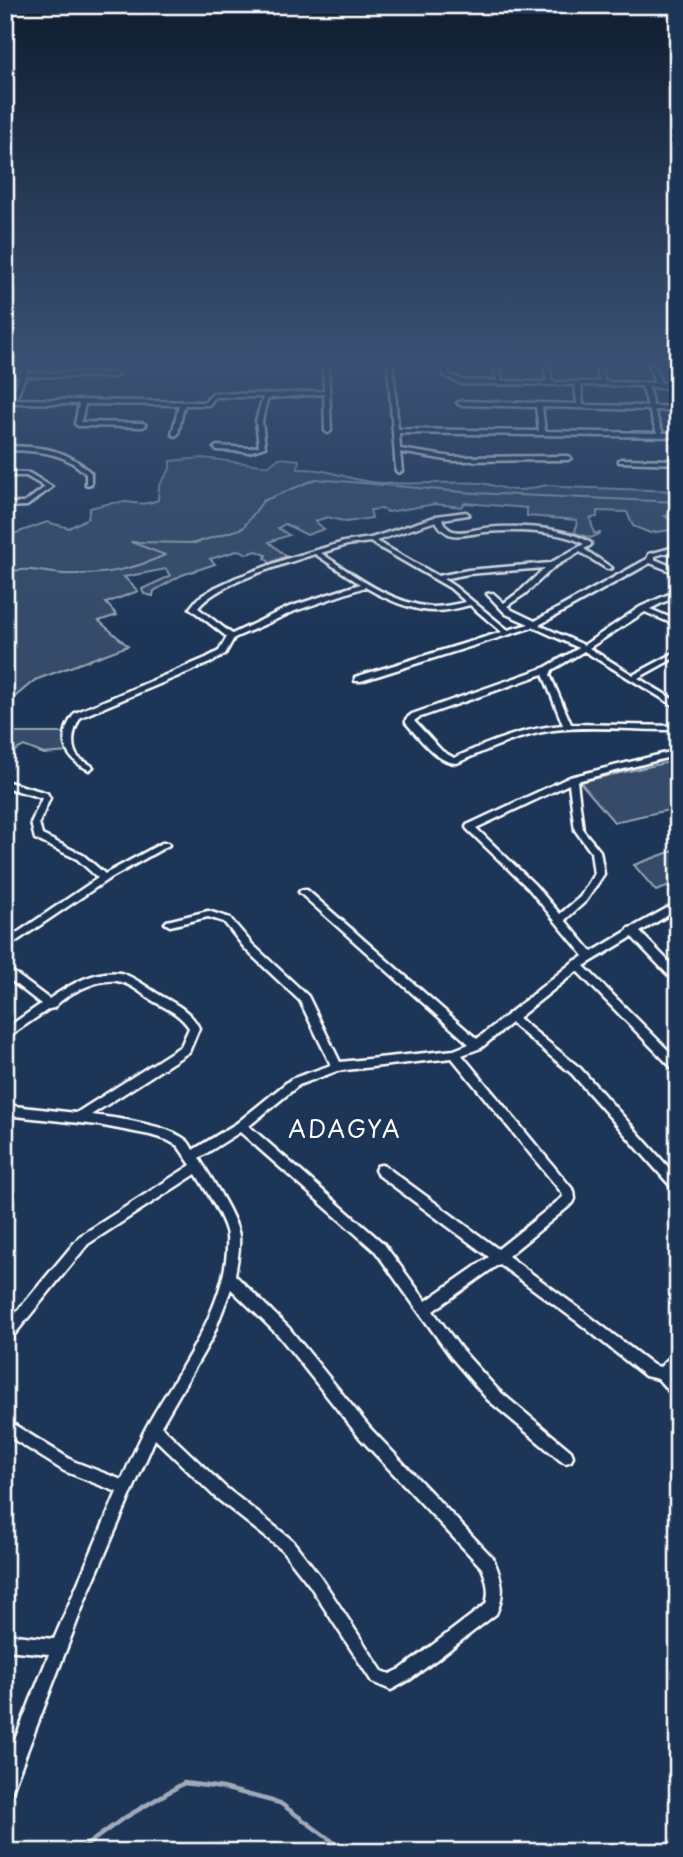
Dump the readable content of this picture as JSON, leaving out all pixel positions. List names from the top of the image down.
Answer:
{
  "districts": ["ADAGYA"]
}
